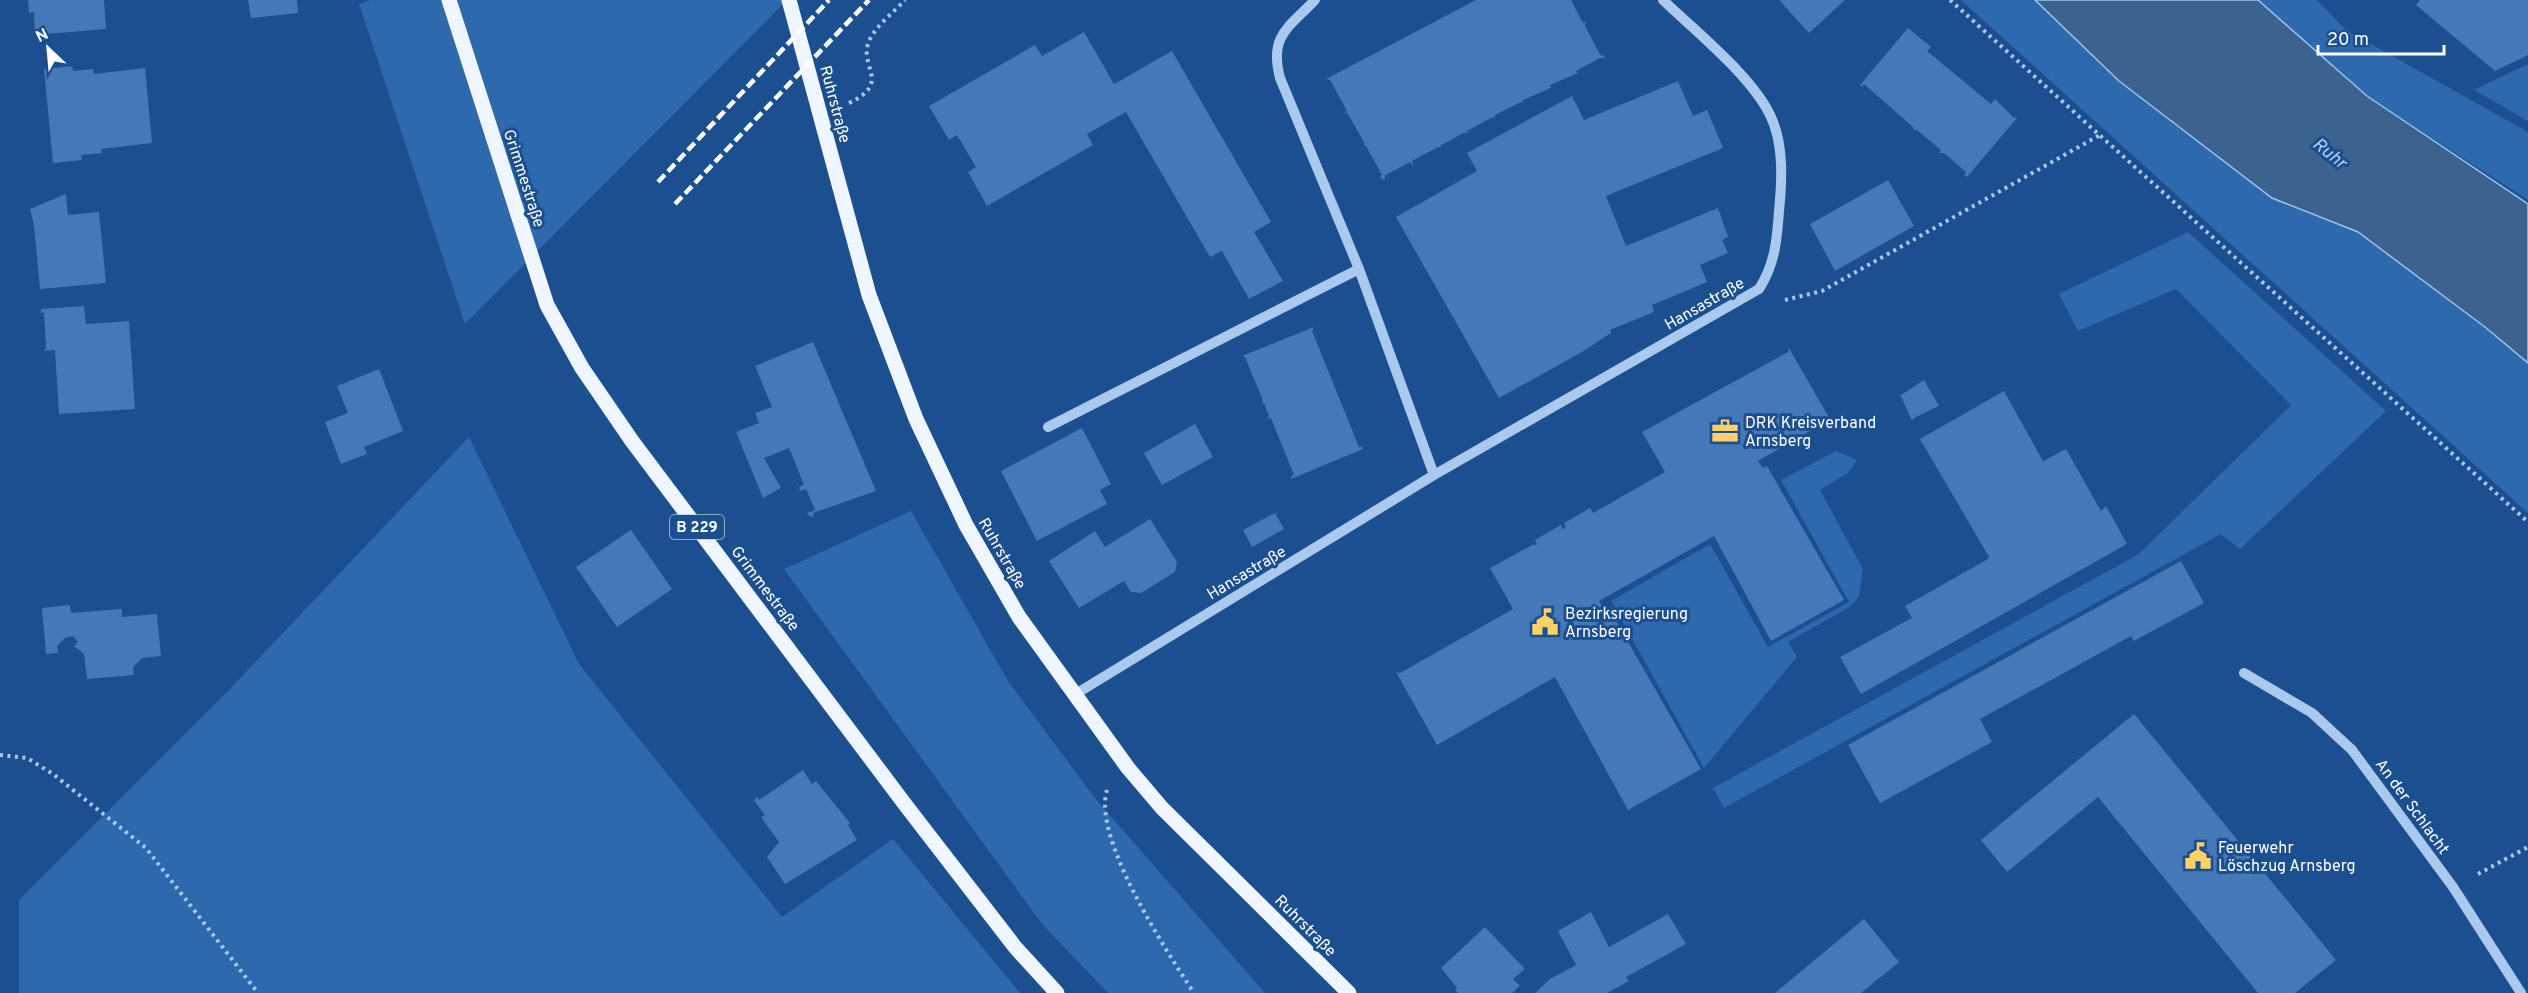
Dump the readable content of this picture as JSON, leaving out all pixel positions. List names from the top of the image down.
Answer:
{
  "streets": {
    "main road": ["Ruhrstraße", "Grimmestraße", "B 229"],
    "street": ["Hansastraße", "An der Schlacht"]
  },
  "crossings": [
    ["Ruhrstraße", "Hansastraße"]
  ],
  "water": ["Ruhr"],
  "places": {
    "office": ["DRK Kreisverband Arnsberg"],
    "public building": ["Bezirksregierung Arnsberg", "Feuerwehr Löschzug Arnsberg"]
  },
  "scale_bar": "20 m",
  "north": "top left"
}
